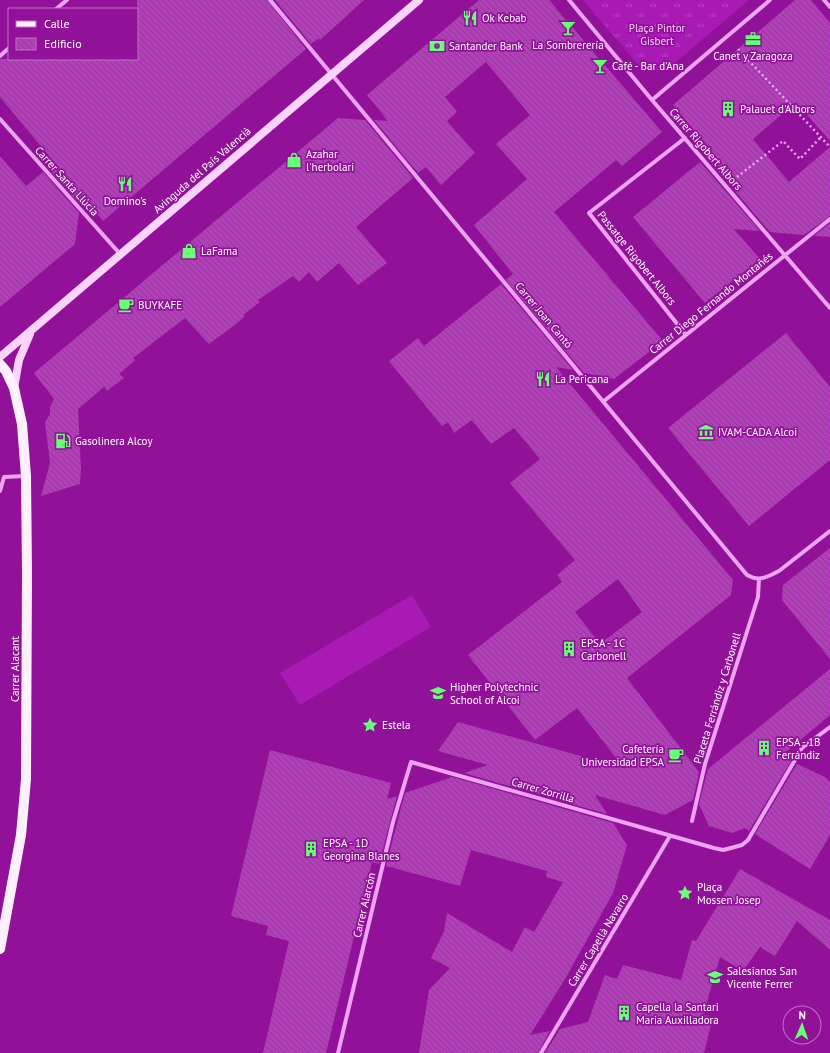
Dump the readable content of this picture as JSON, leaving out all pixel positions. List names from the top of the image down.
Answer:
{
  "streets": {
    "main road": ["Avinguda del País Valencià", "Carrer Alacant"],
    "street": [
      "Carrer Rigobert Albors",
      "Carrer Santa Llúcia",
      "Passatge Rigobert Albors",
      "Carrer Diego Fernando Montañés",
      "Carrer Joan Cantó",
      "Placeta Ferrándiz y Carbonell",
      "Carrer Zorrilla",
      "Carrer Alarcón",
      "Carrer Capellà Navarro"
    ]
  },
  "crossings": [
    ["Carrer Rigobert Albors", "Passatge Rigobert Albors"],
    ["Carrer Rigobert Albors", "Carrer Diego Fernando Montañés"],
    ["Avinguda del País Valencià", "Carrer Santa Llúcia"],
    ["Avinguda del País Valencià", "Carrer Joan Cantó"],
    ["Avinguda del País Valencià", "Carrer Alacant"],
    ["Passatge Rigobert Albors", "Carrer Diego Fernando Montañés"],
    ["Carrer Diego Fernando Montañés", "Carrer Joan Cantó"],
    ["Carrer Joan Cantó", "Placeta Ferrándiz y Carbonell"],
    ["Carrer Zorrilla", "Carrer Alarcón"],
    ["Carrer Zorrilla", "Carrer Capellà Navarro"]
  ],
  "parks": ["Plaça Pintor Gisbert"],
  "places": {
    "restaurant": ["Ok Kebab", "Domino's", "La Pericana"],
    "bar": ["La Sombrerería", "Café - Bar d'Ana"],
    "office": ["Canet y Zaragoza"],
    "bank": ["Santander Bank"],
    "building": [
      "Palauet d'Albors",
      "EPSA - 1C Carbonell",
      "EPSA - 1B Ferrándiz",
      "EPSA - 1D Georgina Blanes",
      "Capella la Santari Maria Auxilladora"
    ],
    "shop": ["Azahar l'herbolari", "LaFama"],
    "cafe": ["BUYKAFE", "Cafetería Universidad EPSA"],
    "museum": ["IVAM-CADA Alcoi"],
    "fuel station": ["Gasolinera Alcoy"],
    "school or university": ["Higher Polytechnic School of Alcoi", "Salesianos San Vicente Ferrer"],
    "place": ["Estela", "Plaça Mossen Josep"]
  },
  "legend": ["Calle", "Edificio"],
  "north": "top"
}
